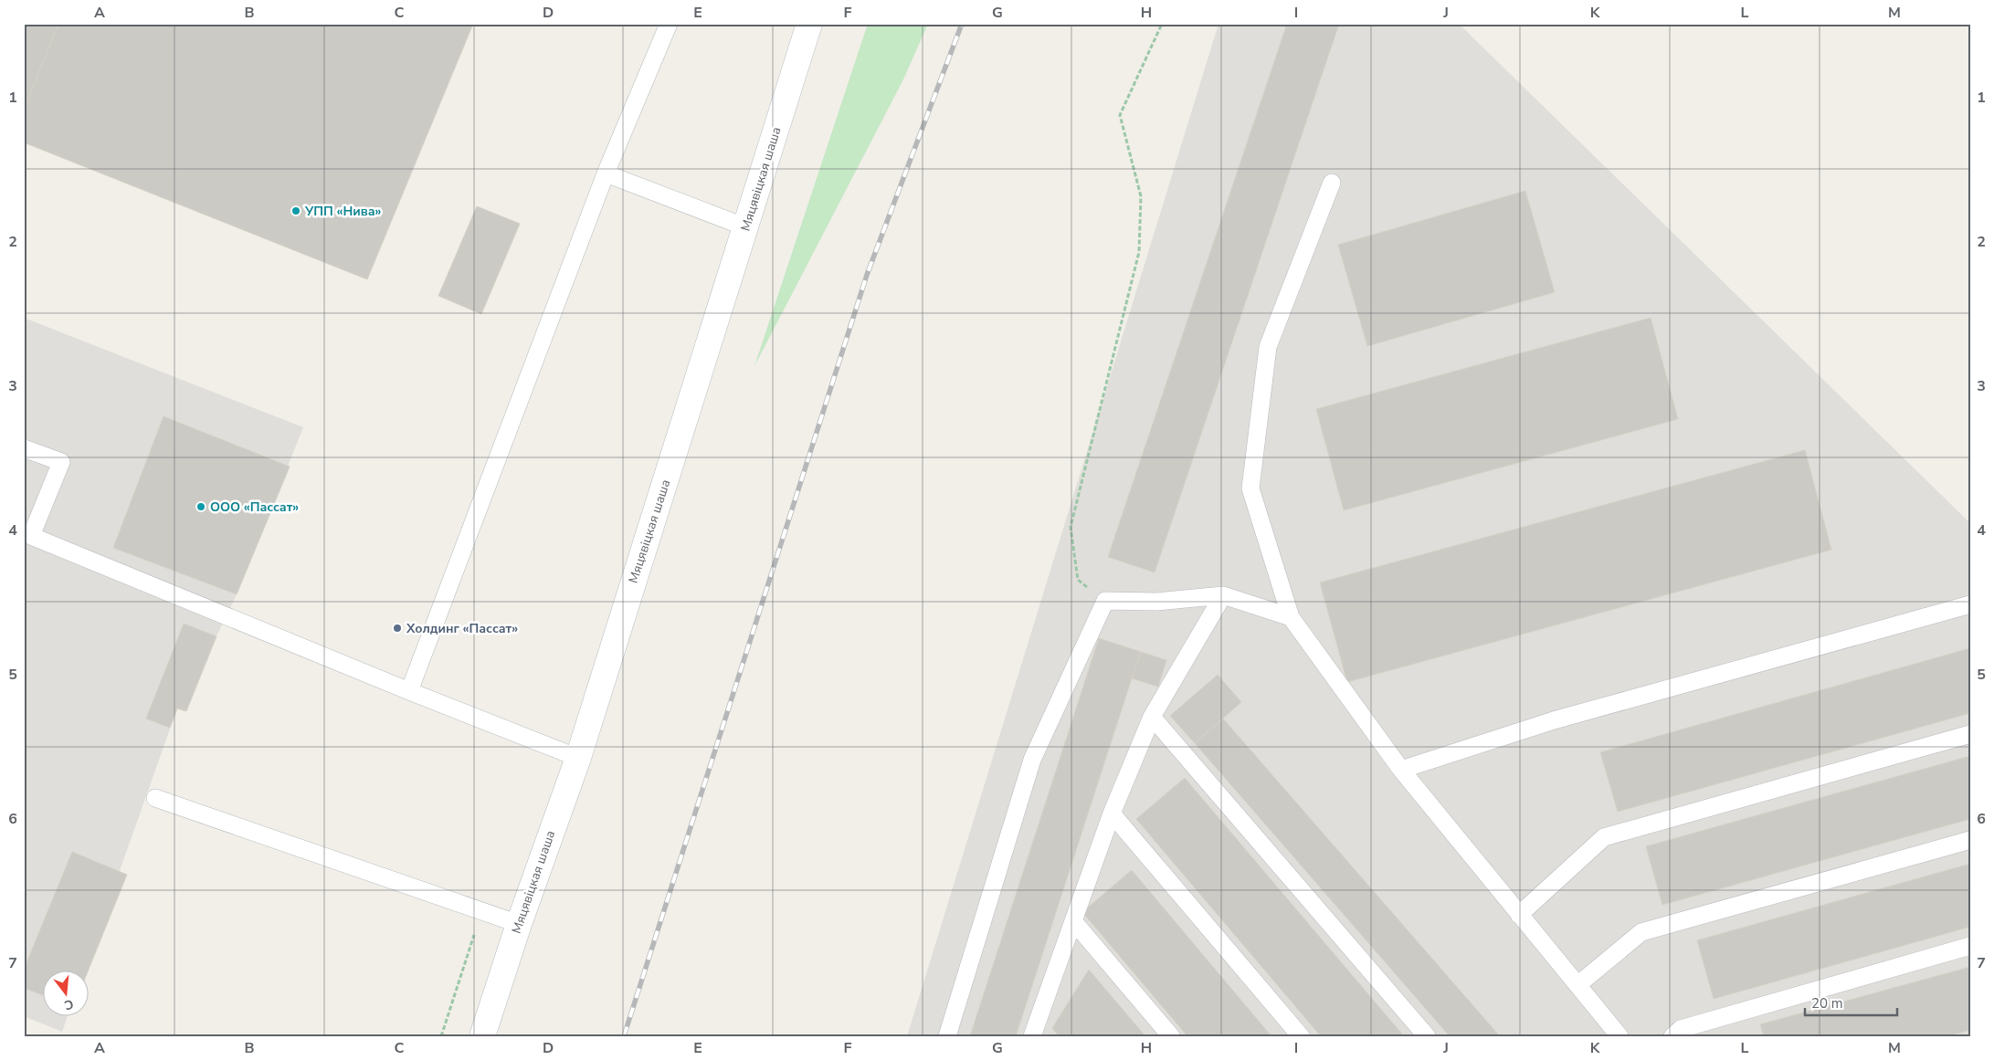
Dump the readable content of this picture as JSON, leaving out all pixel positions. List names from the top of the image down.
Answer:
{
  "streets": {
    "main road": ["Мяцявіцкая шаша"]
  },
  "places": ["УПП «Нива»", "ООО «Пассат»", "Холдинг «Пассат»"],
  "scale_bar": "20 m",
  "north": "bottom",
  "grid": {
    "columns": [
      "A",
      "B",
      "C",
      "D",
      "E",
      "F",
      "G",
      "H",
      "I",
      "J",
      "K",
      "L",
      "M"
    ],
    "rows": [
      "1",
      "2",
      "3",
      "4",
      "5",
      "6",
      "7"
    ]
  }
}
